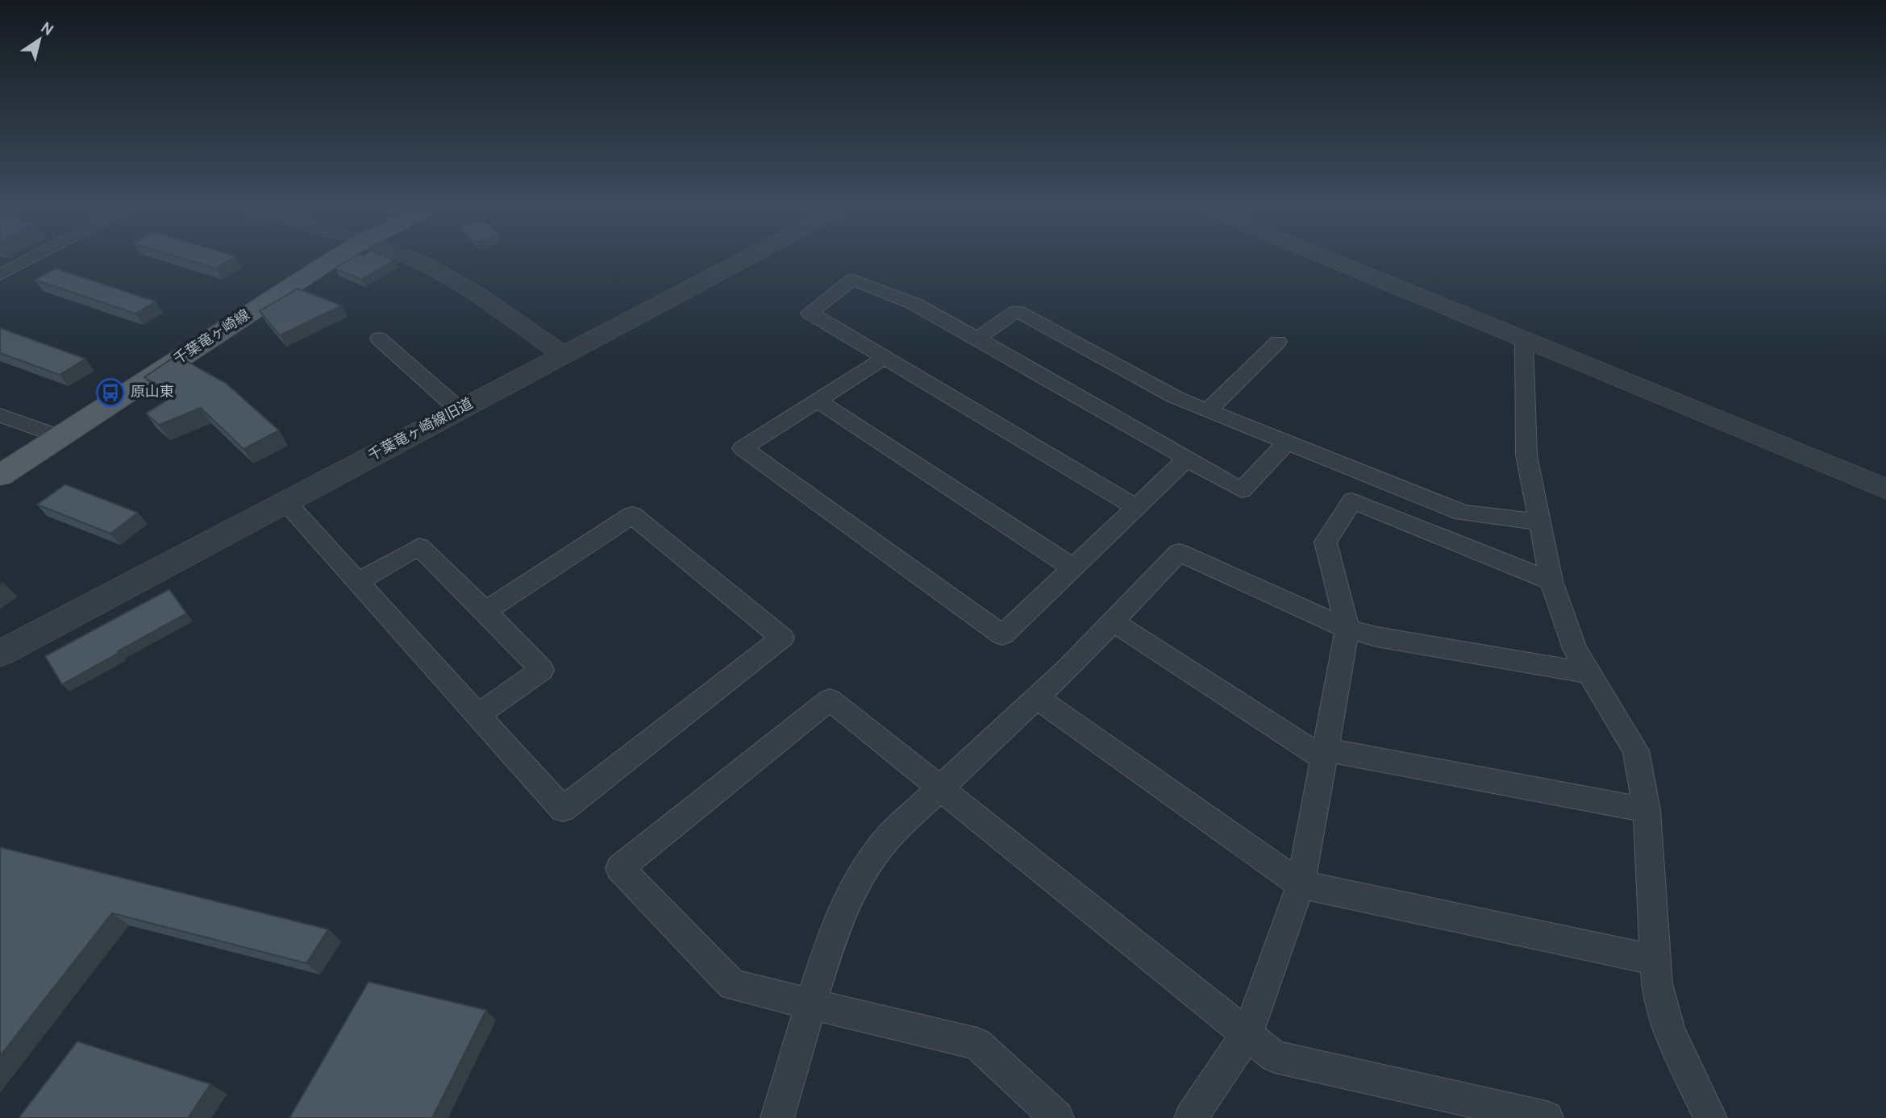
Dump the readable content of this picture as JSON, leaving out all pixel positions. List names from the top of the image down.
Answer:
{
  "streets": {
    "main road": ["千葉竜ヶ崎線"],
    "street": ["千葉竜ヶ崎線旧道"]
  },
  "places": {
    "bus stop": ["原山東"]
  },
  "north": "top right"
}
